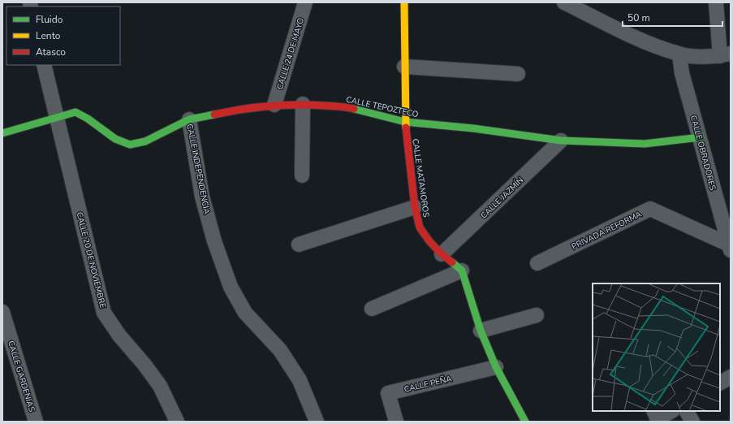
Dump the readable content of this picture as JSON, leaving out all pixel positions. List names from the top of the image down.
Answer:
{
  "streets": {
    "street": [
      "CALLE 24 DE MAYO",
      "CALLE TEPOZTECO",
      "CALLE OBRADORES",
      "CALLE INDEPENDENCIA",
      "CALLE MATAMOROS",
      "CALLE JAZMÍN",
      "PRIVADA REFORMA",
      "CALLE 20 DE NOVIEMBRE",
      "CALLE GARDENIAS",
      "CALLE PEÑA"
    ]
  },
  "crossings": [
    ["CALLE 24 DE MAYO", "CALLE TEPOZTECO"],
    ["CALLE TEPOZTECO", "CALLE OBRADORES"],
    ["CALLE TEPOZTECO", "CALLE INDEPENDENCIA"],
    ["CALLE TEPOZTECO", "CALLE MATAMOROS"],
    ["CALLE TEPOZTECO", "CALLE JAZMÍN"],
    ["CALLE TEPOZTECO", "CALLE 20 DE NOVIEMBRE"],
    ["CALLE OBRADORES", "PRIVADA REFORMA"],
    ["CALLE MATAMOROS", "CALLE JAZMÍN"]
  ],
  "legend": ["Fluido", "Lento", "Atasco"],
  "scale_bar": "50 m"
}
